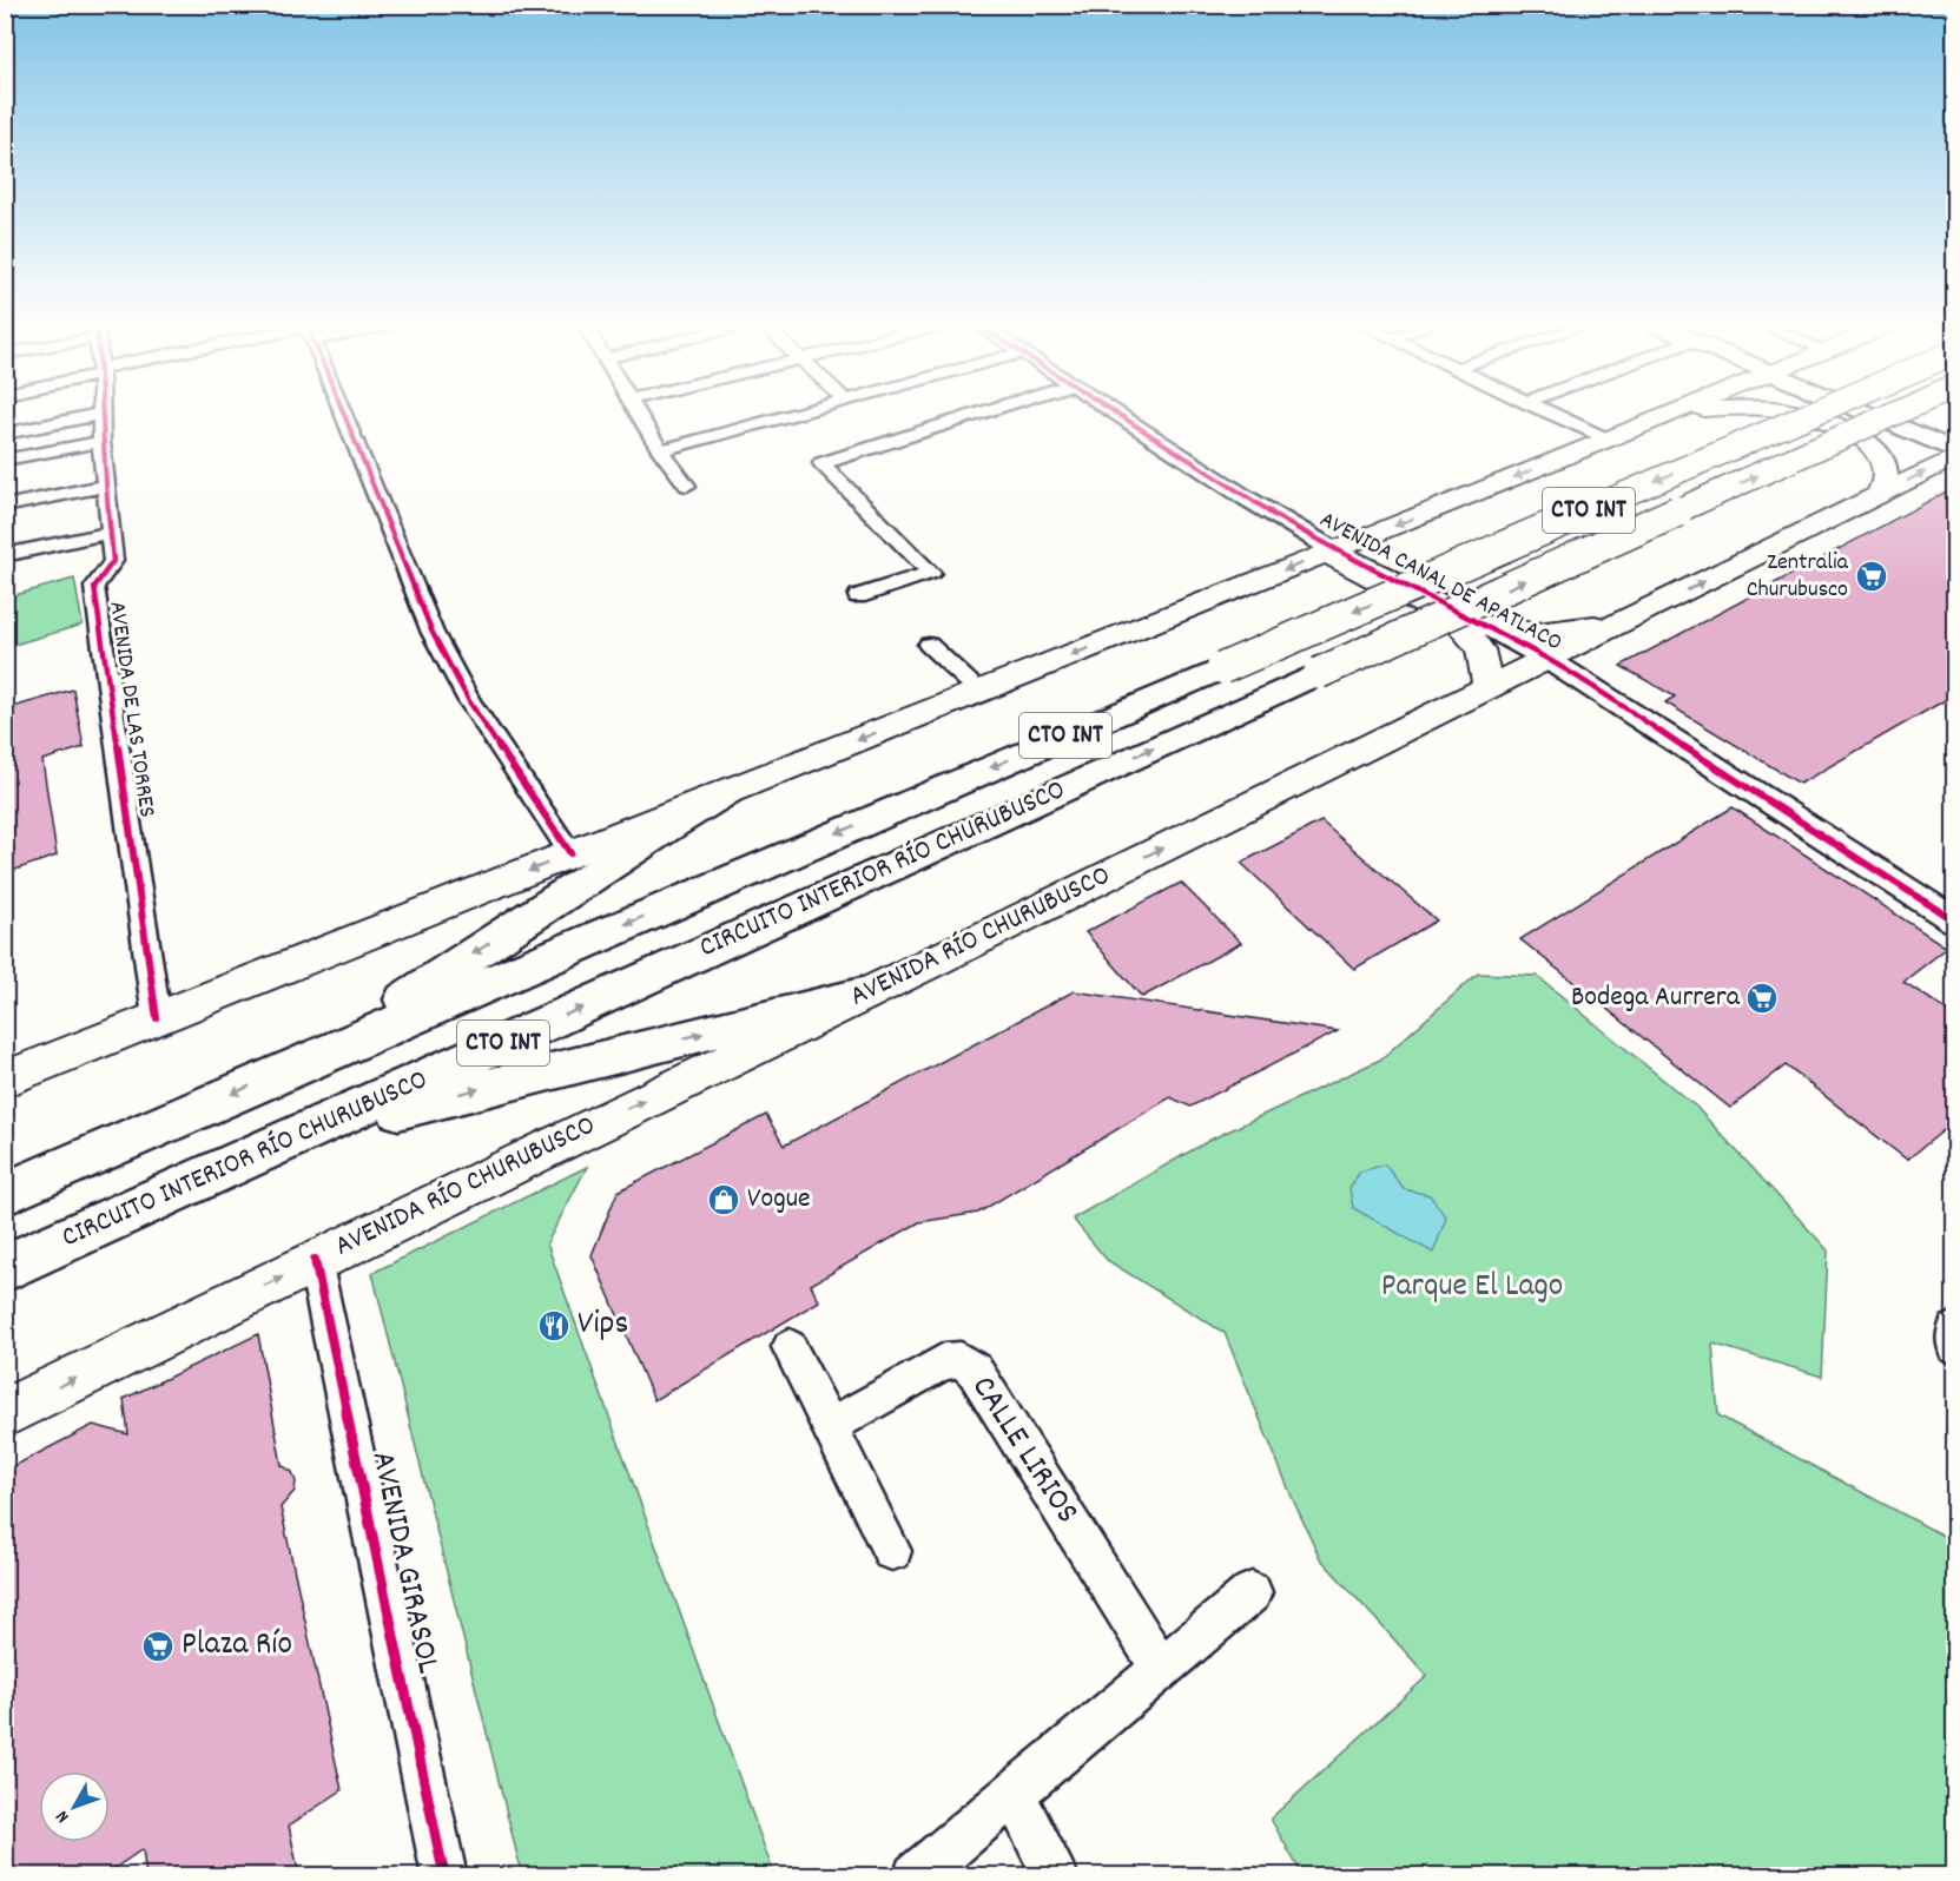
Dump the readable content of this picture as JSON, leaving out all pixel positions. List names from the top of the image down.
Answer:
{
  "streets": {
    "main road": ["CTO INT", "CIRCUITO INTERIOR RÍO CHURUBUSCO", "AVENIDA RÍO CHURUBUSCO"],
    "street": [
      "AVENIDA CANAL DE APATLACO",
      "AVENIDA DE LAS TORRES",
      "CALLE LIRIOS",
      "AVENIDA GIRASOL"
    ]
  },
  "crossings": [
    ["CTO INT", "AVENIDA CANAL DE APATLACO"],
    ["CTO INT", "AVENIDA DE LAS TORRES"],
    ["AVENIDA CANAL DE APATLACO", "AVENIDA RÍO CHURUBUSCO"],
    ["AVENIDA RÍO CHURUBUSCO", "AVENIDA GIRASOL"]
  ],
  "parks": ["Parque El Lago"],
  "places": {
    "supermarket": ["Zentralia Churubusco", "Bodega Aurrera", "Plaza Río"],
    "shop": ["Vogue"],
    "restaurant": ["Vips"]
  },
  "north": "bottom left"
}
